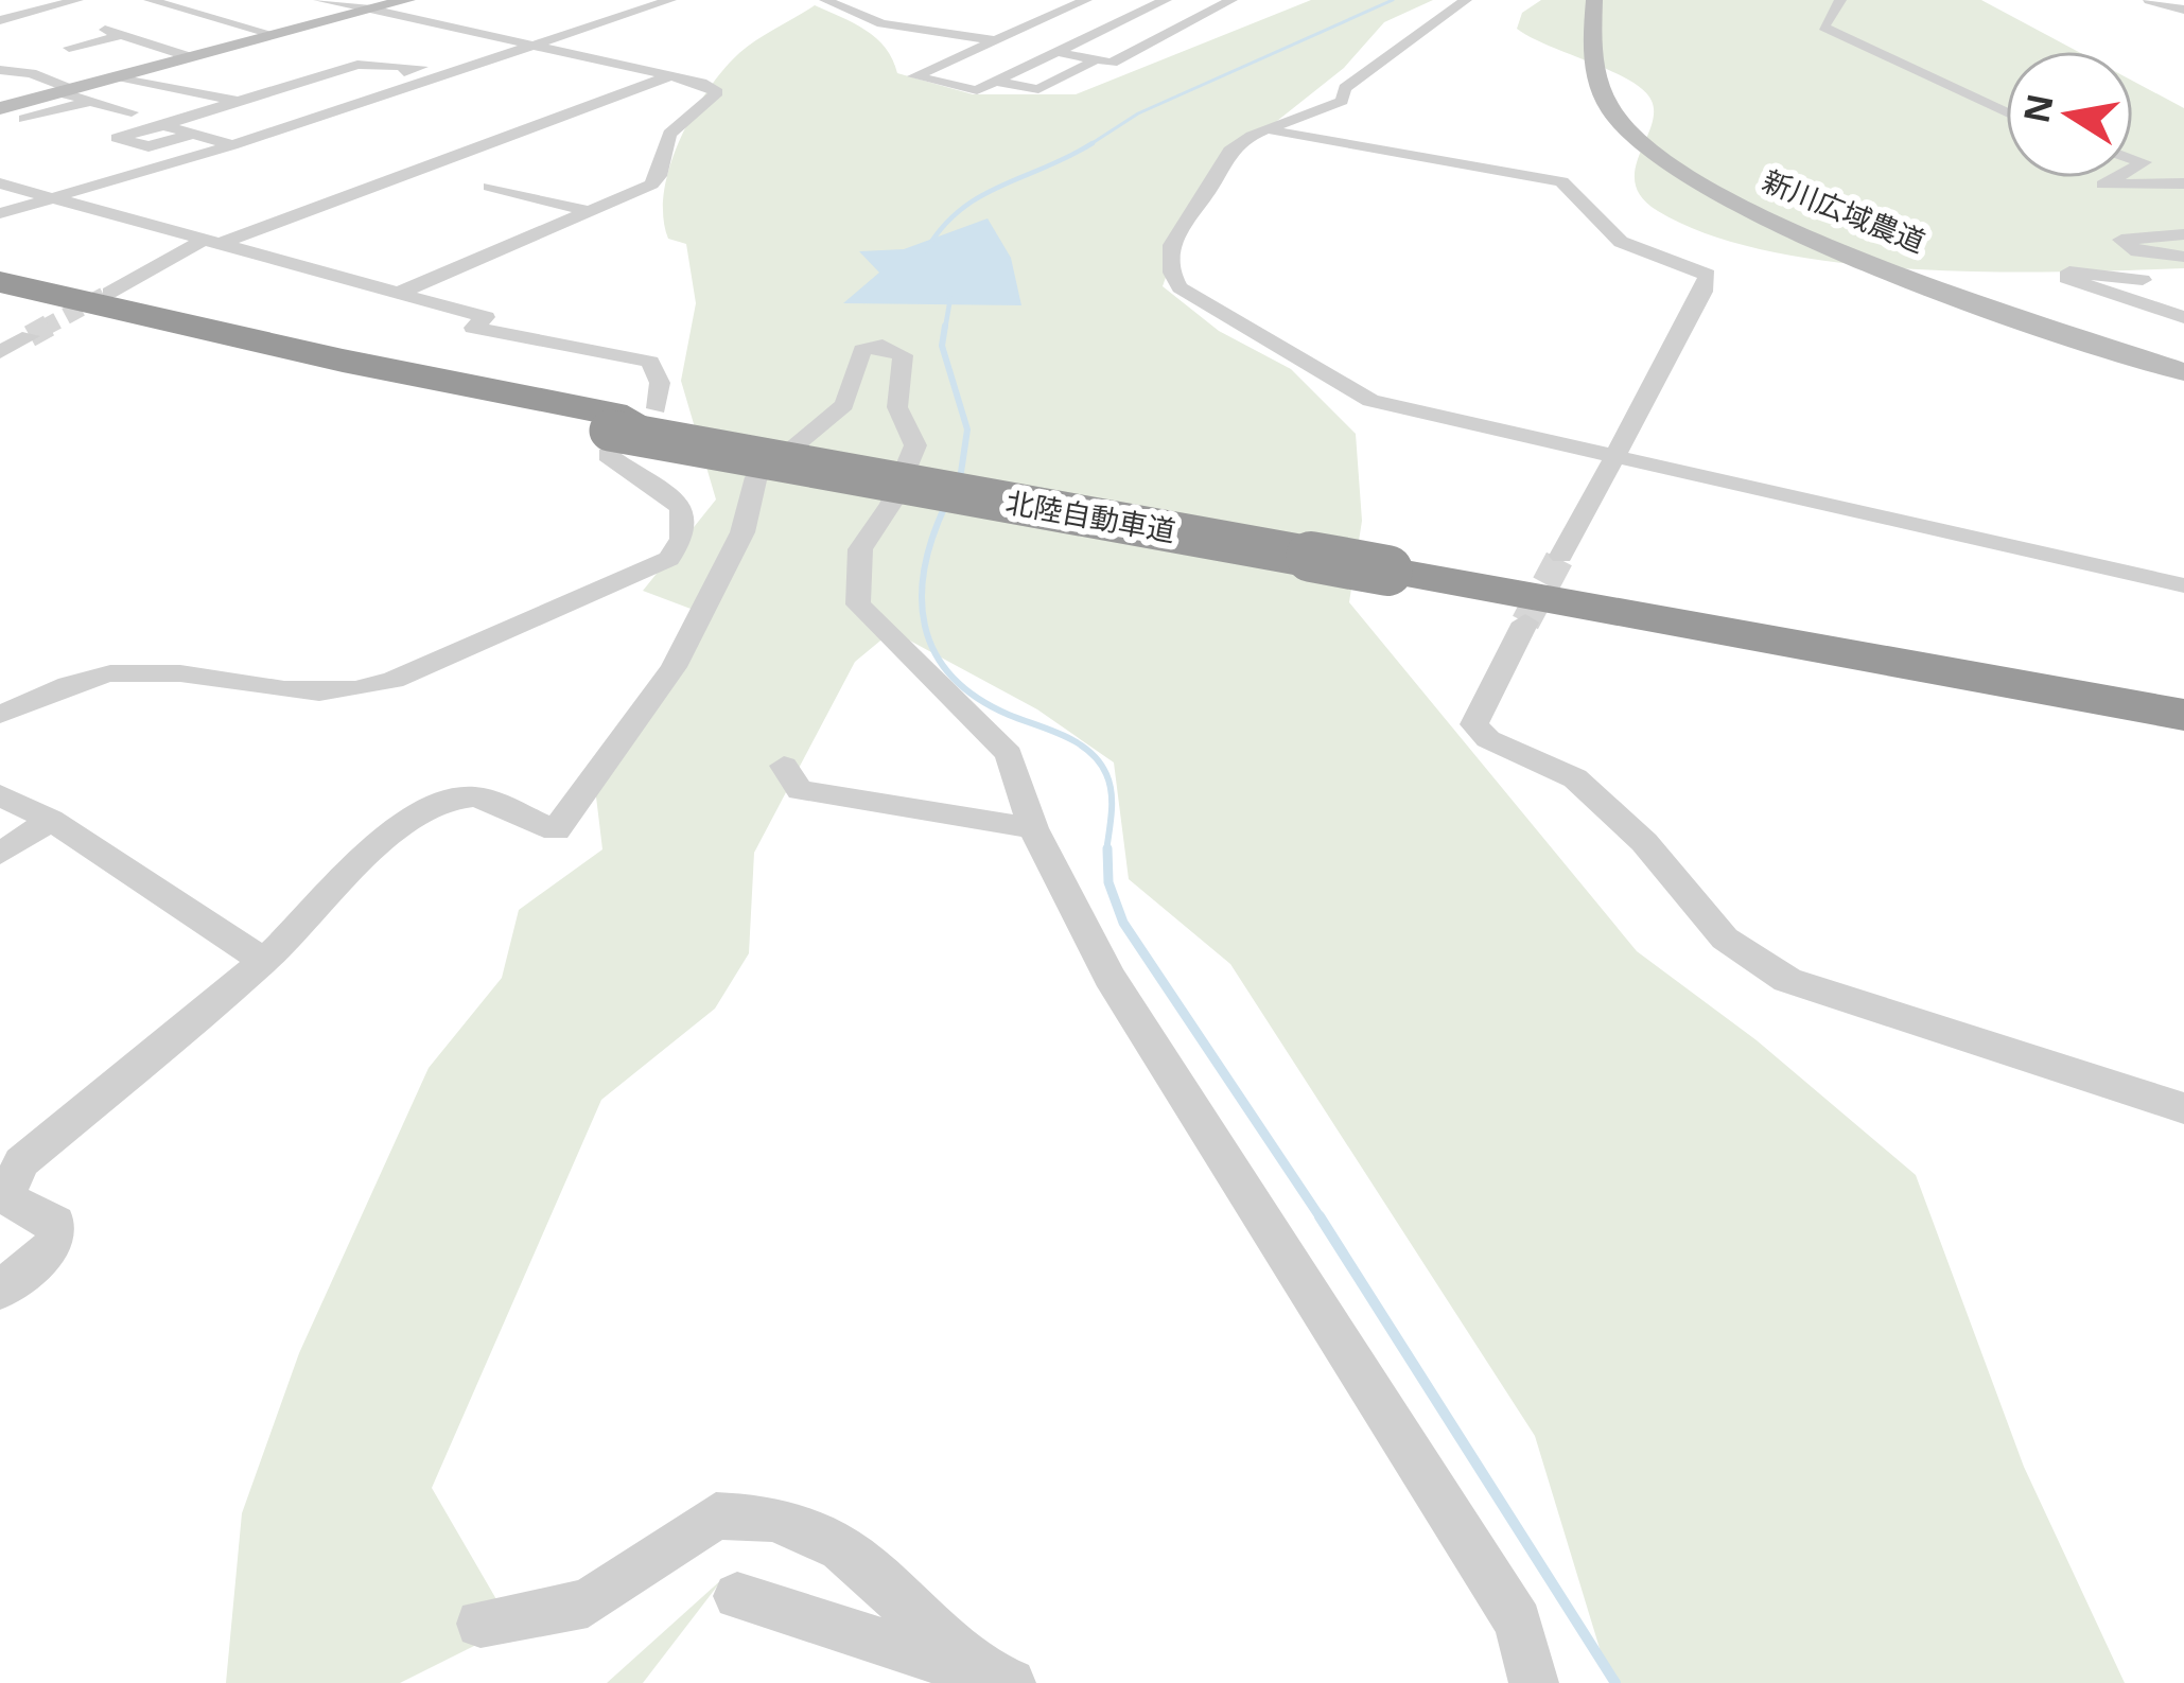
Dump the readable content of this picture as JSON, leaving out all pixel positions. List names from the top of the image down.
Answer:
{
  "streets": {
    "highway": ["北陸自動車道"],
    "street": ["新川広域農道"]
  },
  "north": "left"
}
